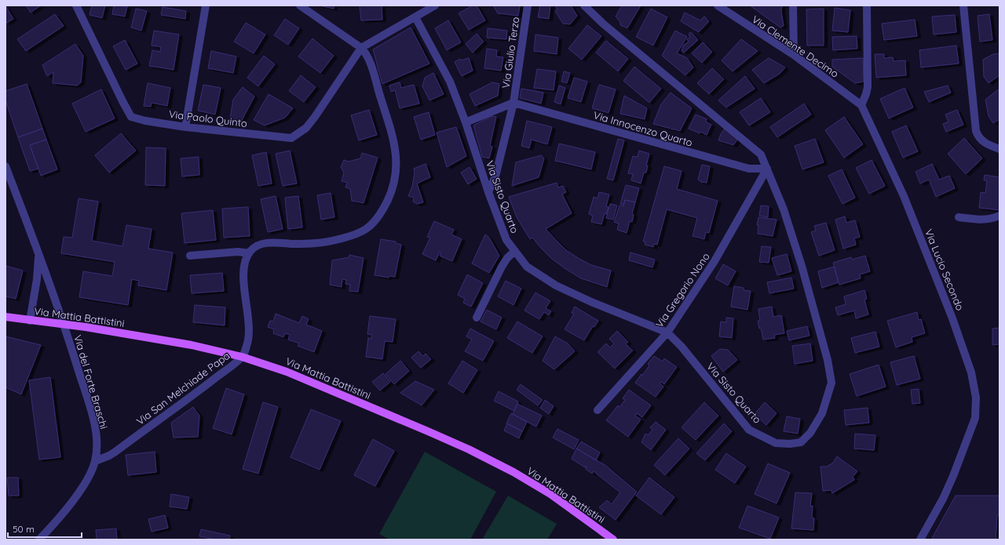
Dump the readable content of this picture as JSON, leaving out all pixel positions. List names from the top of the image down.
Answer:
{
  "streets": {
    "main road": ["Via Mattia Battistini"],
    "street": [
      "Via Clemente Decimo",
      "Via Giulio Terzo",
      "Via Paolo Quinto",
      "Via Innocenzo Quarto",
      "Via Sisto Quarto",
      "Via Lucio Secondo",
      "Via Gregorio Nono",
      "Via del Forte Braschi",
      "Via San Melchiade Papa"
    ]
  },
  "crossings": [
    ["Via Clemente Decimo", "Via Lucio Secondo"],
    ["Via Giulio Terzo", "Via Innocenzo Quarto"],
    ["Via Giulio Terzo", "Via Sisto Quarto"],
    ["Via Innocenzo Quarto", "Via Sisto Quarto"],
    ["Via Innocenzo Quarto", "Via Gregorio Nono"],
    ["Via Sisto Quarto", "Via Gregorio Nono"],
    ["Via Mattia Battistini", "Via del Forte Braschi"],
    ["Via Mattia Battistini", "Via San Melchiade Papa"],
    ["Via del Forte Braschi", "Via San Melchiade Papa"]
  ],
  "scale_bar": "50 m"
}
